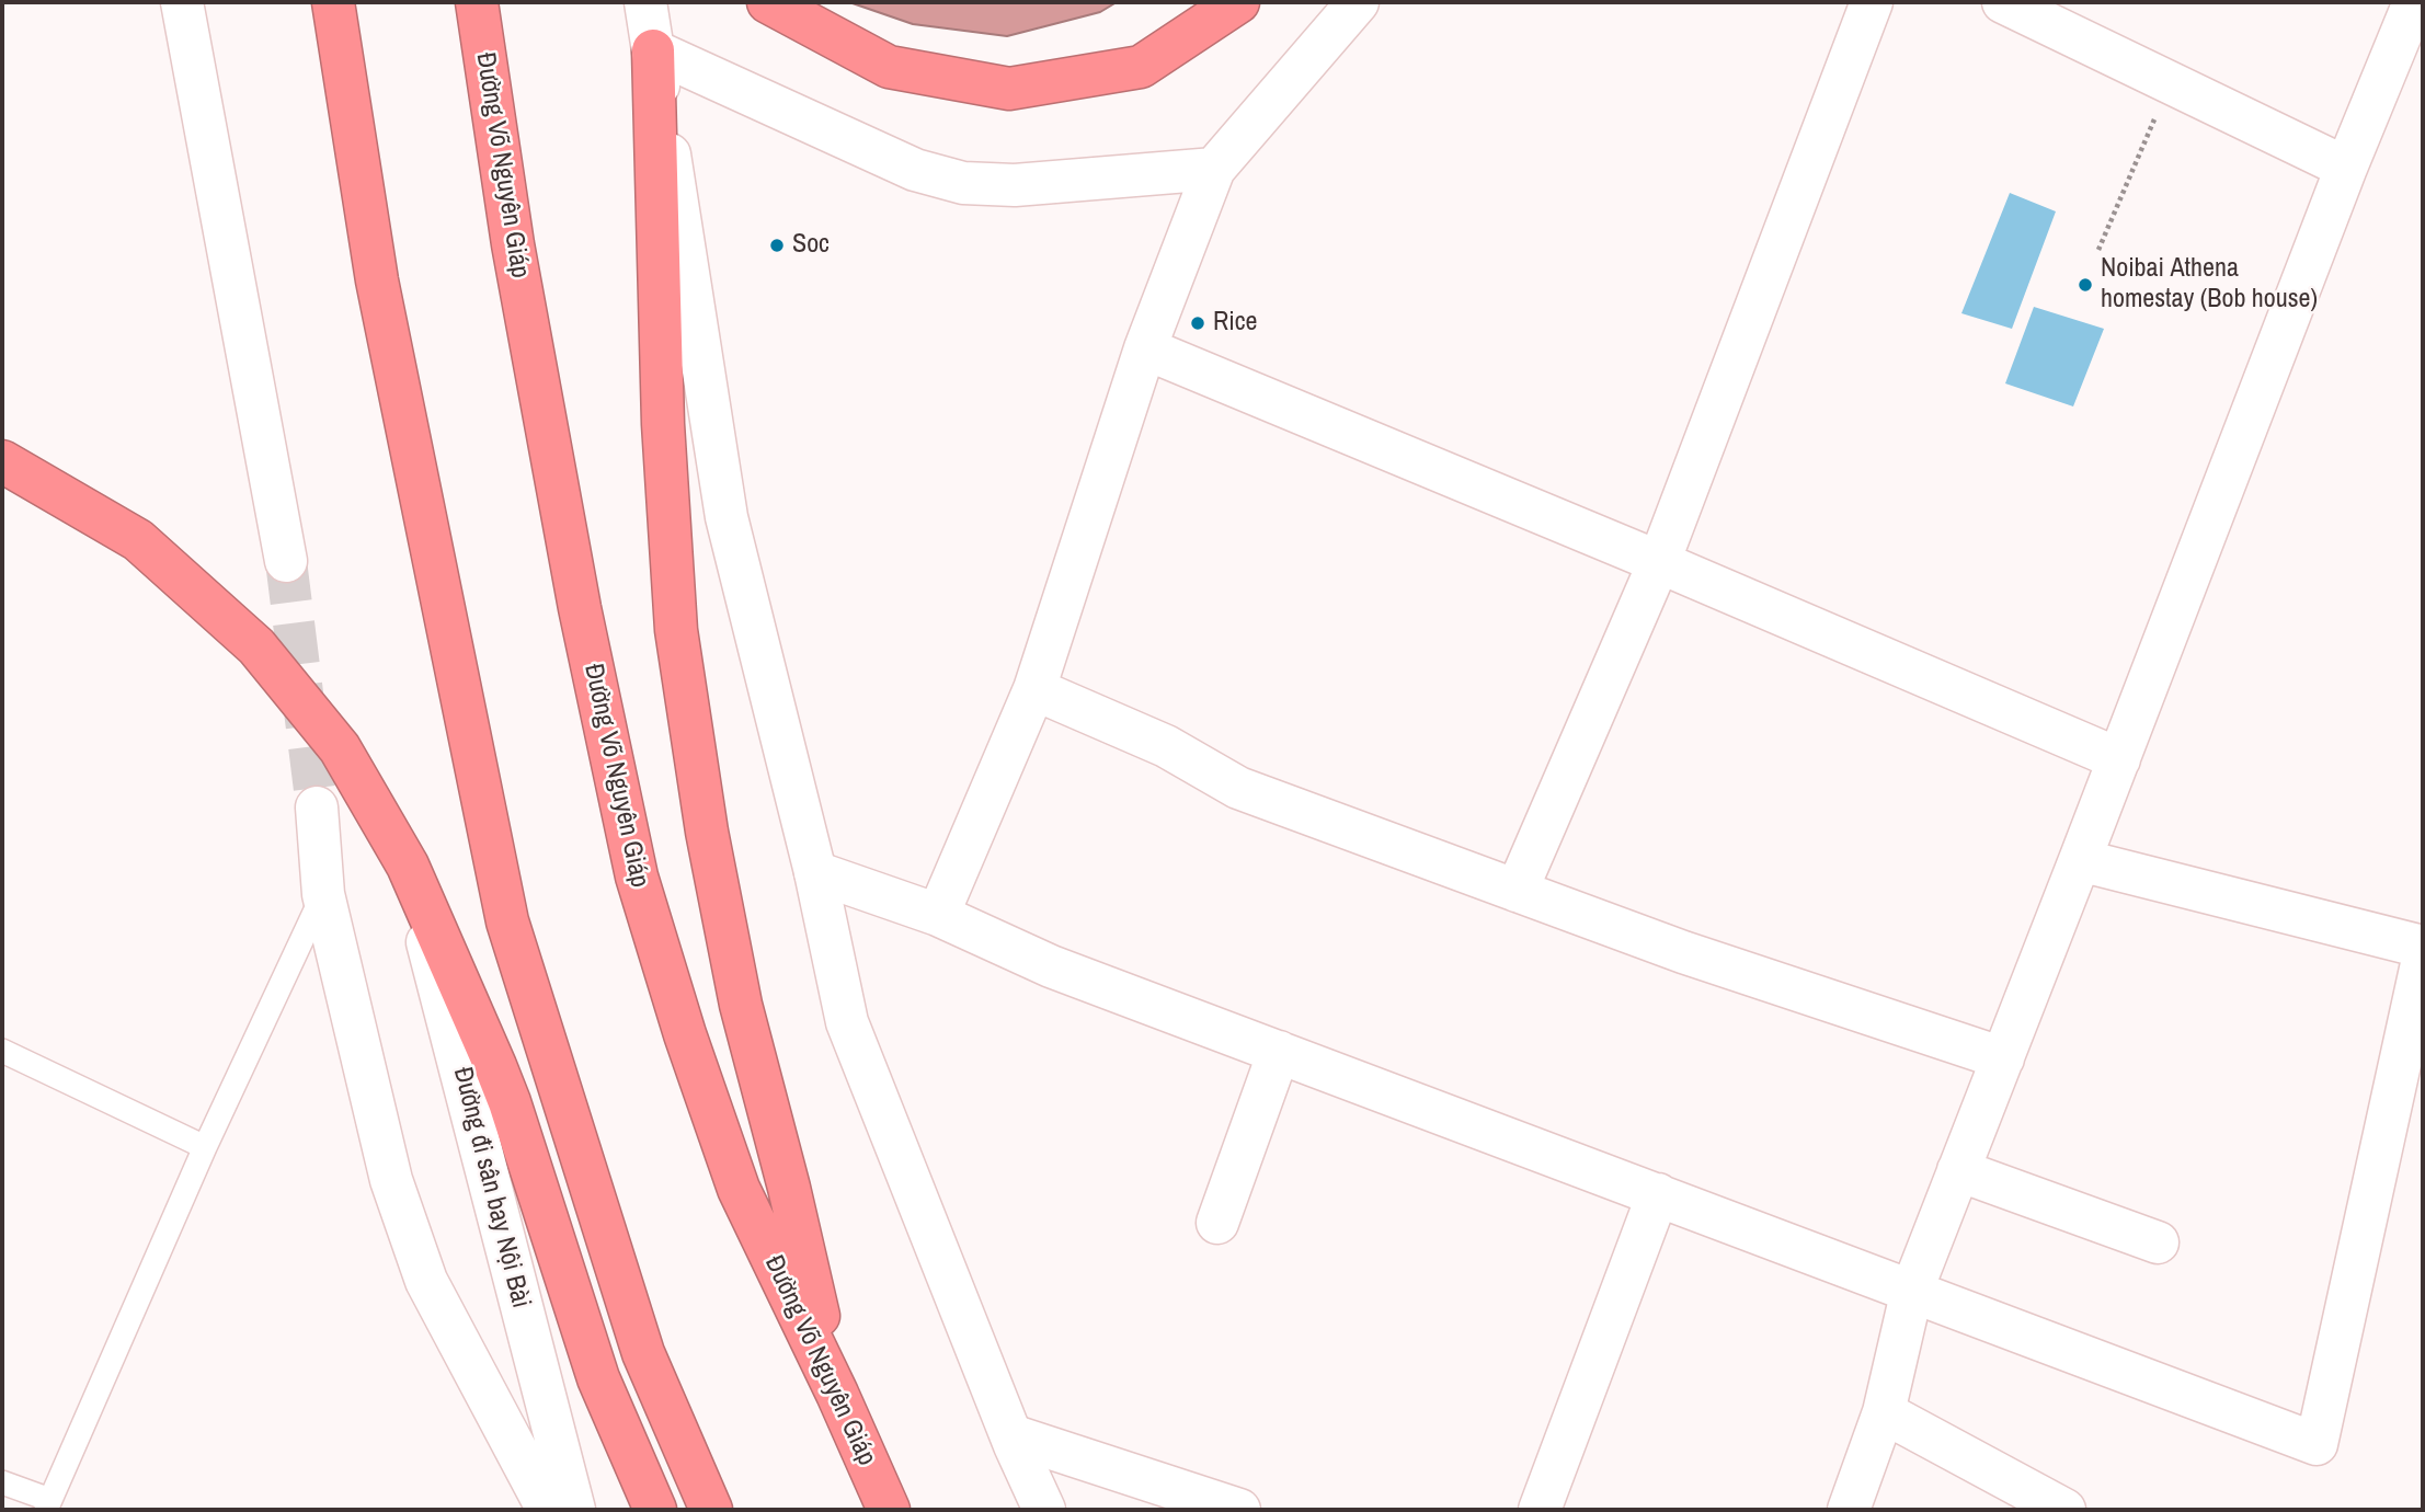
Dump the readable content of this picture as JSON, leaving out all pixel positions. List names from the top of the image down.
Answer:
{
  "streets": {
    "highway": ["Đường Võ Nguyên Giáp"],
    "street": ["Đường đi sân bay Nội Bài"]
  },
  "places": ["Soc", "Noibai Athena homestay (Bob house)", "Rice"]
}
